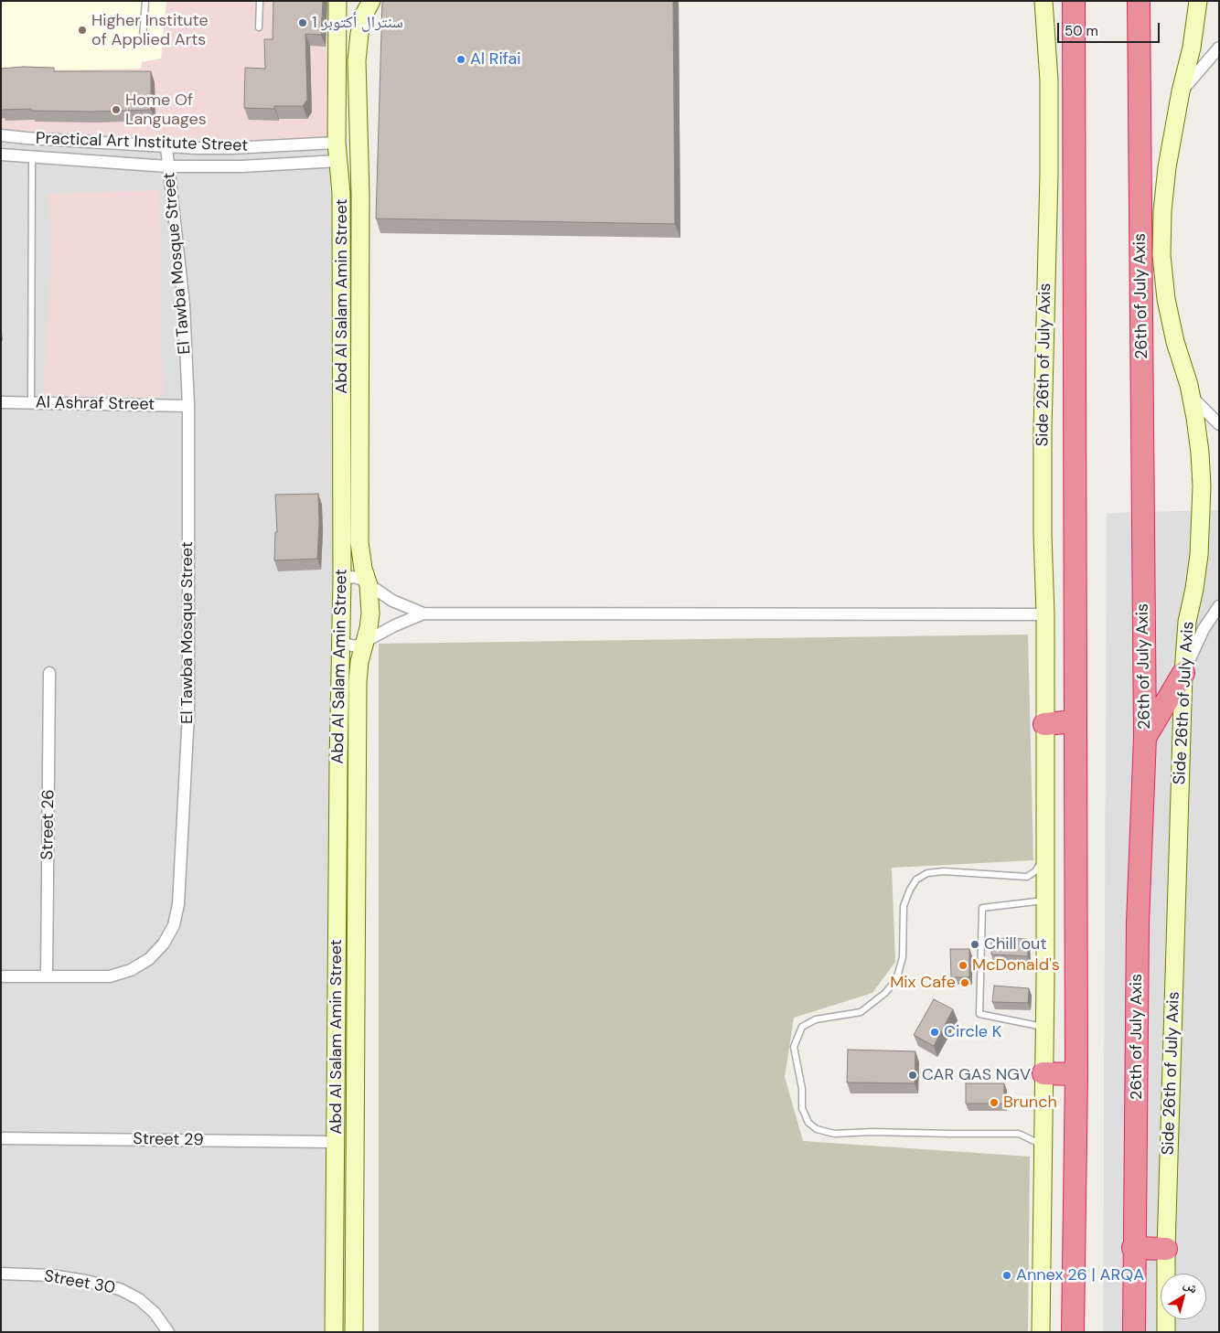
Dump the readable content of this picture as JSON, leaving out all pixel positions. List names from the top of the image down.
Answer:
{
  "streets": {
    "highway": ["26th of July Axis"],
    "street": [
      "Practical Art Institute Street",
      "El Tawba Mosque Street",
      "Abd Al Salam Amin Street",
      "Side 26th of July Axis",
      "Al Ashraf Street",
      "Street 26",
      "Street 29",
      "Street 30"
    ]
  },
  "crossings": [
    ["Practical Art Institute Street", "El Tawba Mosque Street"],
    ["Practical Art Institute Street", "Abd Al Salam Amin Street"],
    ["El Tawba Mosque Street", "Al Ashraf Street"],
    ["El Tawba Mosque Street", "Street 26"],
    ["Abd Al Salam Amin Street", "Street 29"]
  ],
  "places": [
    "سنترال أكتوبر 1",
    "Higher Institute of Applied Arts",
    "Al Rifai",
    "Home Of Languages",
    "Chill out",
    "McDonald's",
    "Mix Cafe",
    "Circle K",
    "CAR GAS NGV",
    "Brunch",
    "Annex 26 | ARQA"
  ],
  "scale_bar": "50 m",
  "north": "top right"
}
